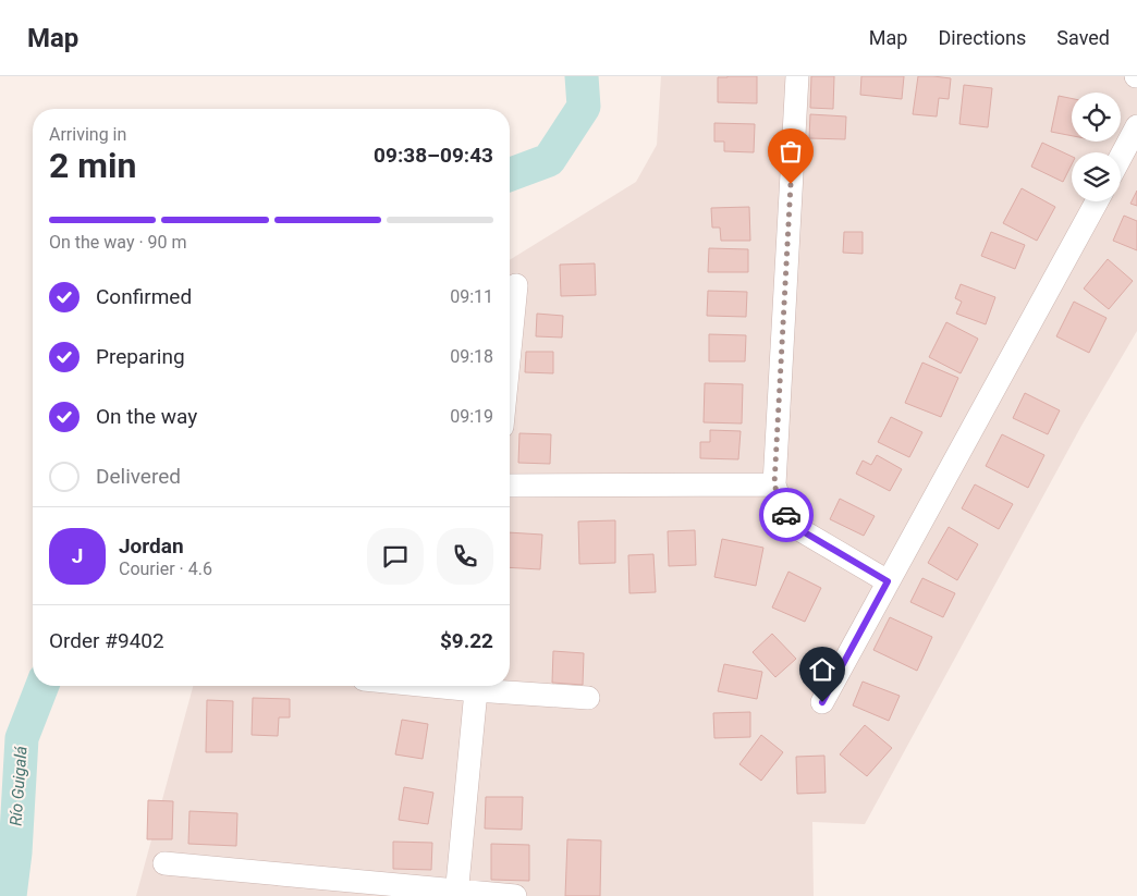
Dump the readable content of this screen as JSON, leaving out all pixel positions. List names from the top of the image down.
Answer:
{
  "water": ["Río Guigalá"],
  "page": {
    "header": "Map",
    "nav": ["Map", "Directions", "Saved"],
    "heading": ["2 min", "Arriving in", "09:38–09:43"],
    "panel": [
      "Jordan",
      "Courier · 4.6",
      "Order #9402",
      "$9.22"
    ],
    "bar": "On the way · 90 m",
    "list": [
      ["Confirmed", "09:11"],
      ["Preparing", "09:18"],
      ["On the way", "09:19"],
      "Delivered"
    ],
    "round": "J"
  }
}
